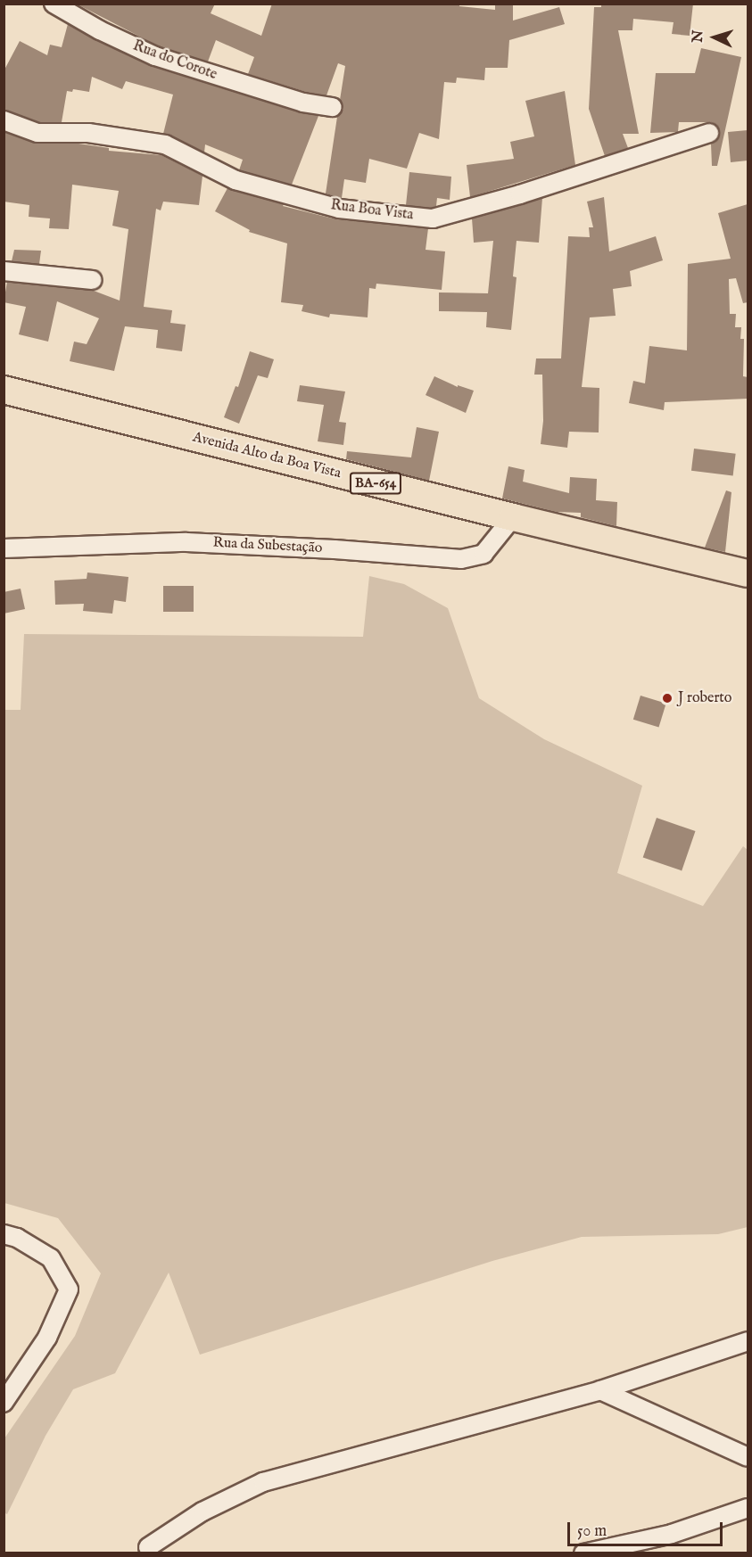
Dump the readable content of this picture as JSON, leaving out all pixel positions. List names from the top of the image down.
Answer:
{
  "streets": {
    "main road": ["Avenida Alto da Boa Vista", "BA-654"],
    "street": ["Rua do Corote", "Rua Boa Vista", "Rua da Subestação"]
  },
  "crossings": [
    ["Avenida Alto da Boa Vista", "Rua da Subestação"]
  ],
  "places": ["J roberto"],
  "scale_bar": "50 m",
  "north": "left"
}
